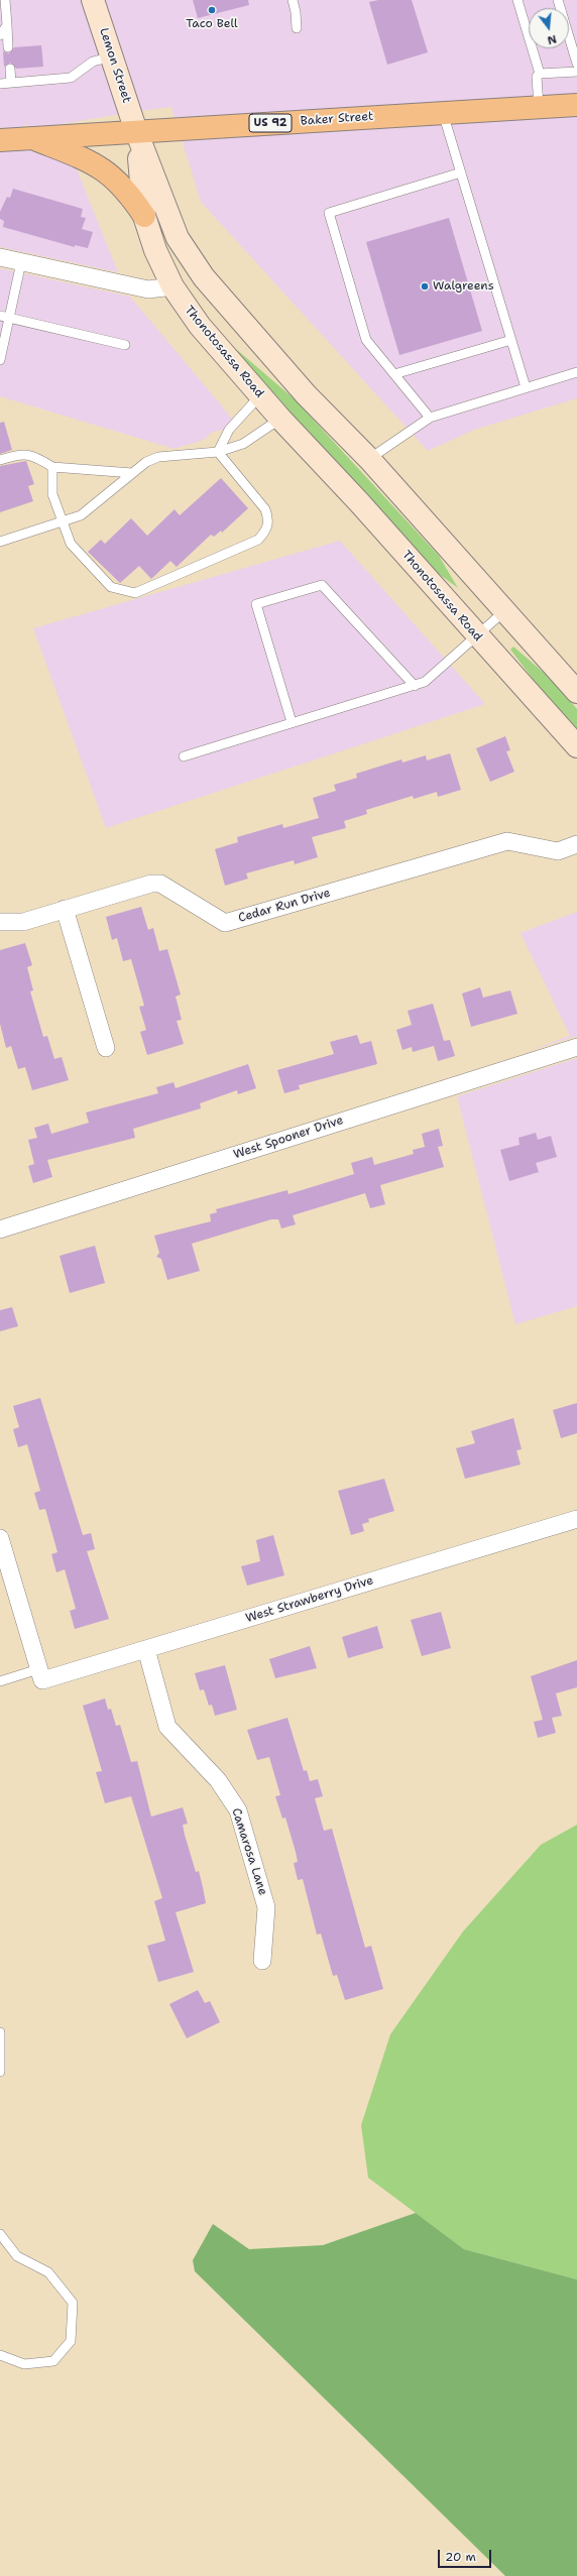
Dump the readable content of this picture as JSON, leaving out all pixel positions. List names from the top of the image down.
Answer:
{
  "streets": {
    "main road": [
      "Lemon Street",
      "Baker Street",
      "US 92",
      "Thonotosassa Road"
    ],
    "street": [
      "Cedar Run Drive",
      "West Spooner Drive",
      "West Strawberry Drive",
      "Camarosa Lane"
    ]
  },
  "crossings": [
    ["Lemon Street", "Baker Street"],
    ["Lemon Street", "Thonotosassa Road"],
    ["Baker Street", "Thonotosassa Road"],
    ["West Strawberry Drive", "Camarosa Lane"]
  ],
  "places": ["Taco Bell", "Walgreens"],
  "scale_bar": "20 m",
  "north": "bottom"
}
